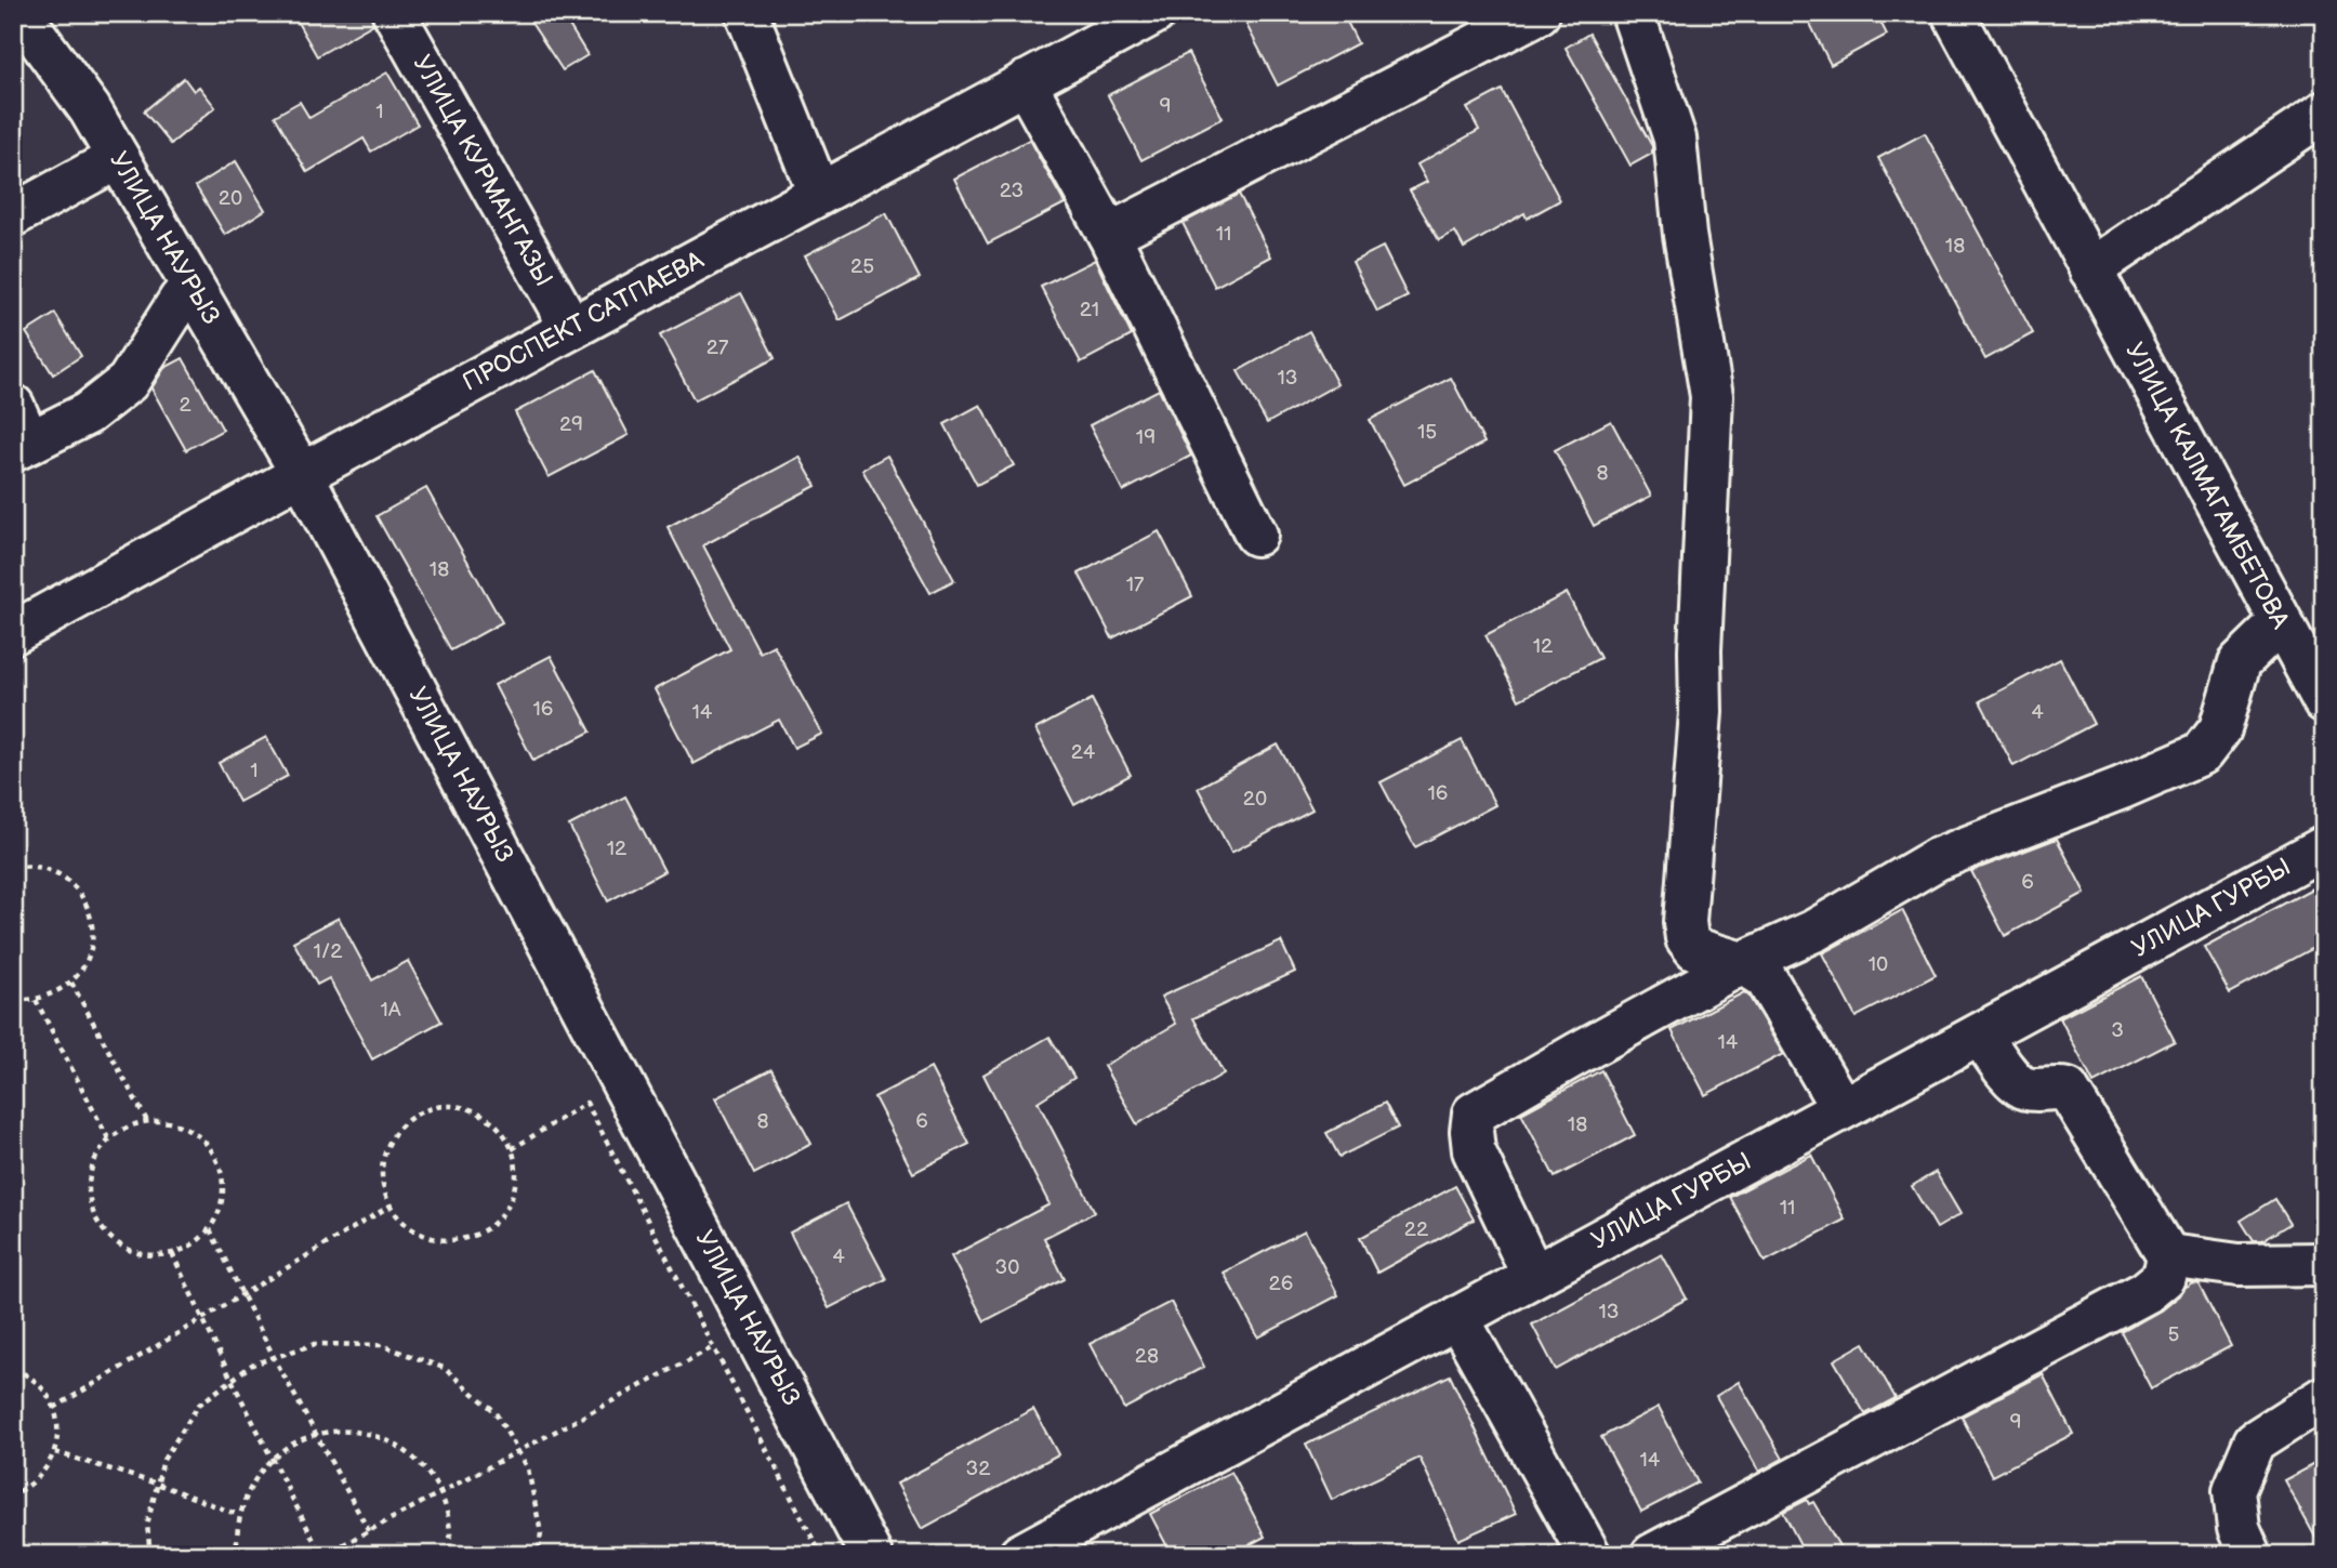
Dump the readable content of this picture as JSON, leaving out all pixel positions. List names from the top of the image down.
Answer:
{
  "streets": {
    "street": [
      "УЛИЦА КУРМАНГАЗЫ",
      "УЛИЦА НАУРЫЗ",
      "ПРОСПЕКТ САТПАЕВА",
      "УЛИЦА КАЛМАГАМБЕТОВА",
      "УЛИЦА ГУРБЫ"
    ]
  },
  "crossings": [
    ["УЛИЦА КУРМАНГАЗЫ", "ПРОСПЕКТ САТПАЕВА"],
    ["УЛИЦА НАУРЫЗ", "ПРОСПЕКТ САТПАЕВА"]
  ],
  "house_numbers": [
    "9",
    "1",
    "23",
    "20",
    "11",
    "18",
    "25",
    "21",
    "27",
    "13",
    "2",
    "29",
    "15",
    "19",
    "8",
    "18",
    "17",
    "12",
    "16",
    "14",
    "4",
    "24",
    "1",
    "16",
    "20",
    "12",
    "6",
    "1/2",
    "10",
    "1А",
    "3",
    "14",
    "8",
    "6",
    "18",
    "11",
    "22",
    "4",
    "30",
    "26",
    "13",
    "5",
    "28",
    "9",
    "14",
    "32"
  ]
}
